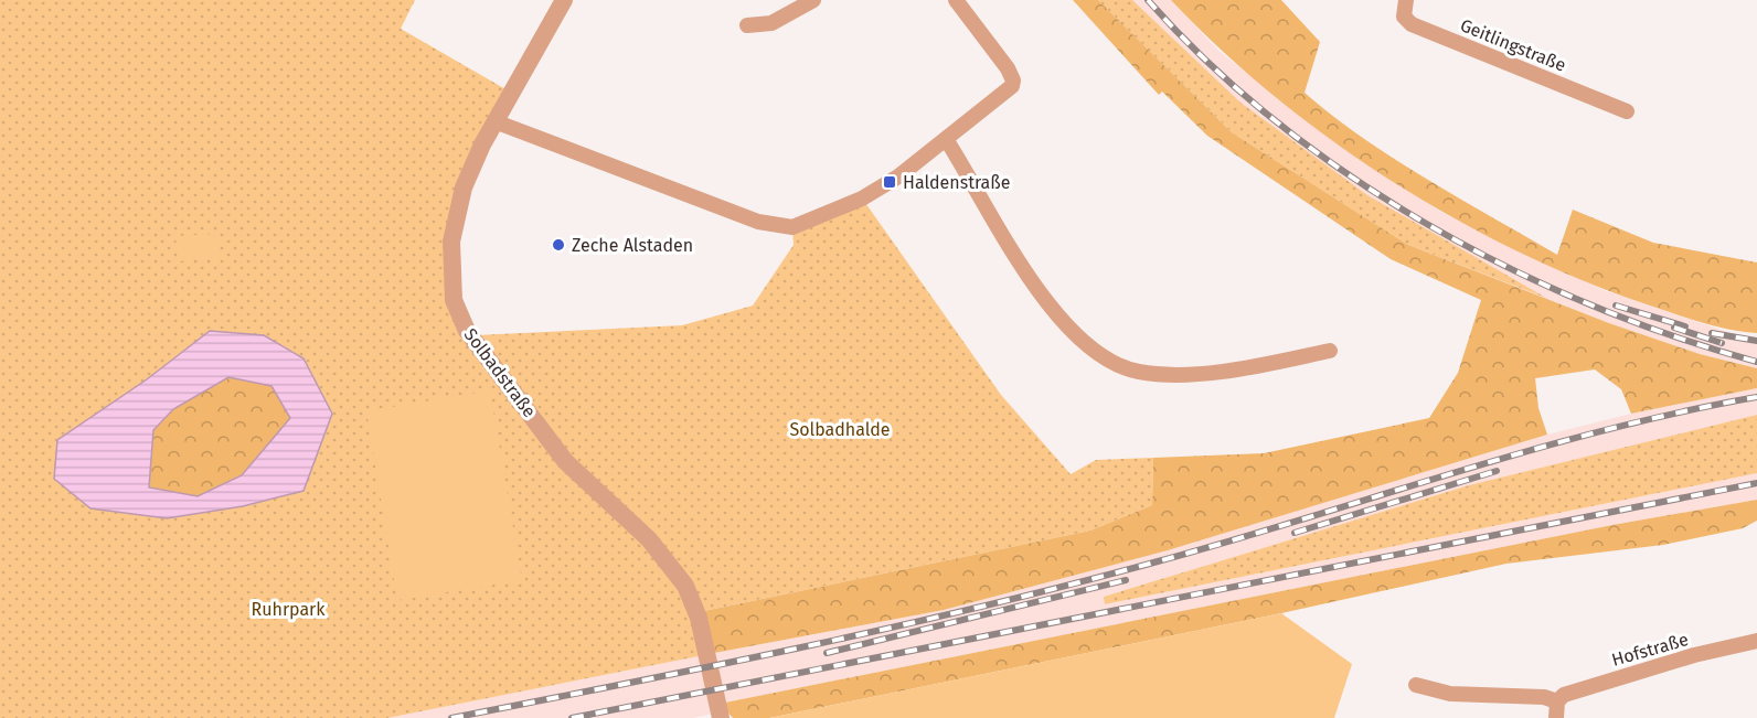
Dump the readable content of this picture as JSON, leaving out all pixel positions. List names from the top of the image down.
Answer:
{
  "streets": {
    "street": ["Geitlingstraße", "Solbadstraße", "Hofstraße"]
  },
  "parks": ["Solbadhalde", "Ruhrpark"],
  "places": {
    "transit": ["Haldenstraße"],
    "other": ["Zeche Alstaden"]
  }
}
